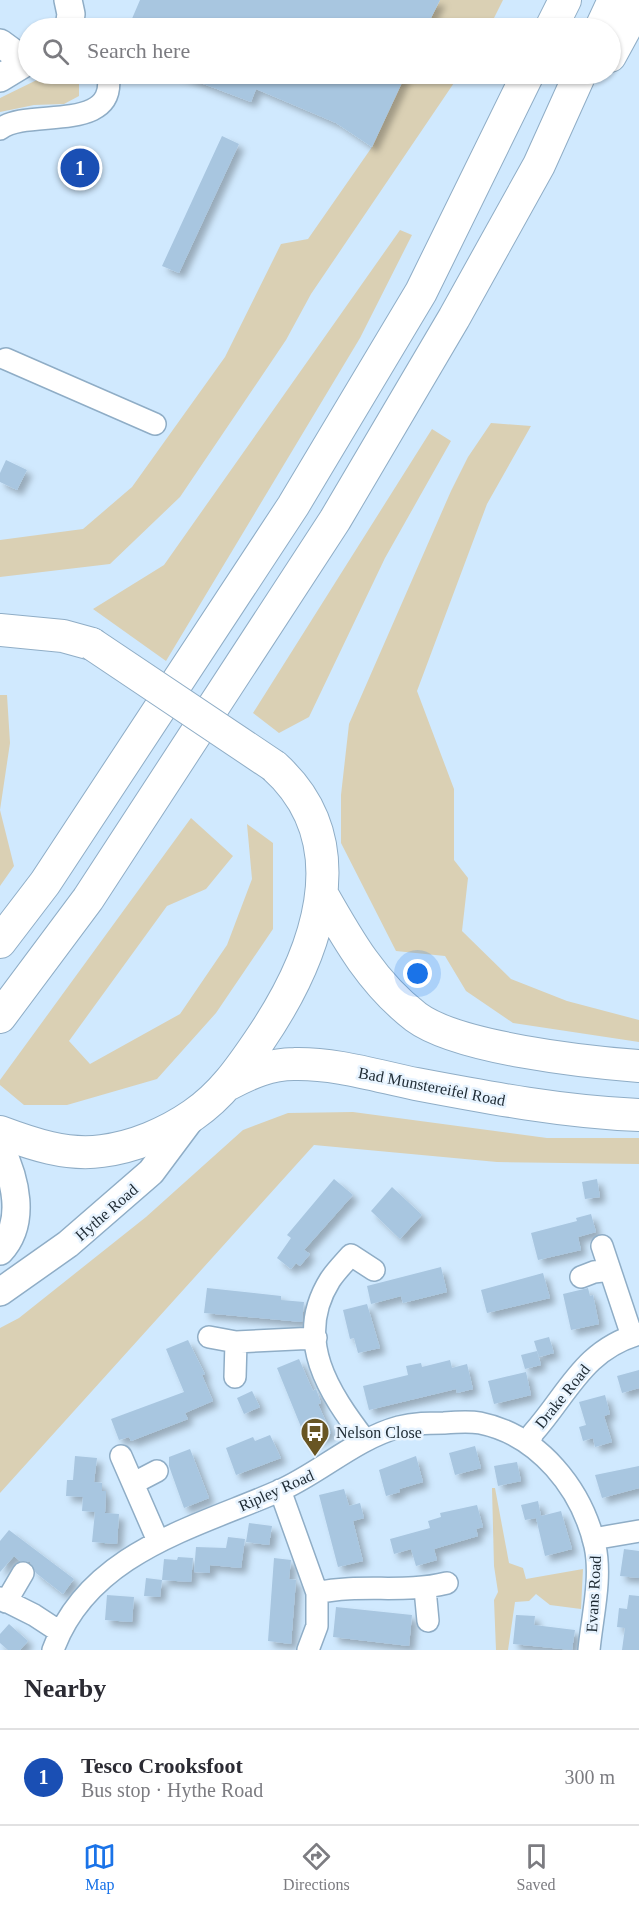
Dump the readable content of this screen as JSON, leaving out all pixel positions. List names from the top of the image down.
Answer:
{
  "streets": {
    "highway": ["Bad Munstereifel Road"],
    "main road": ["Hythe Road"],
    "street": ["Drake Road", "Ripley Road", "Evans Road"]
  },
  "crossings": [
    ["Drake Road", "Ripley Road"],
    ["Drake Road", "Evans Road"],
    ["Ripley Road", "Evans Road"]
  ],
  "places": {
    "bus stop": ["Nelson Close"]
  },
  "page": {
    "search": "Search here",
    "pins": "1",
    "heading": "Nearby",
    "list": [
      {
        "mark": "1",
        "name": "Tesco Crooksfoot",
        "note": "Bus stop · Hythe Road",
        "value": "300 m"
      }
    ],
    "nav": ["Map", "Directions", "Saved"]
  }
}
